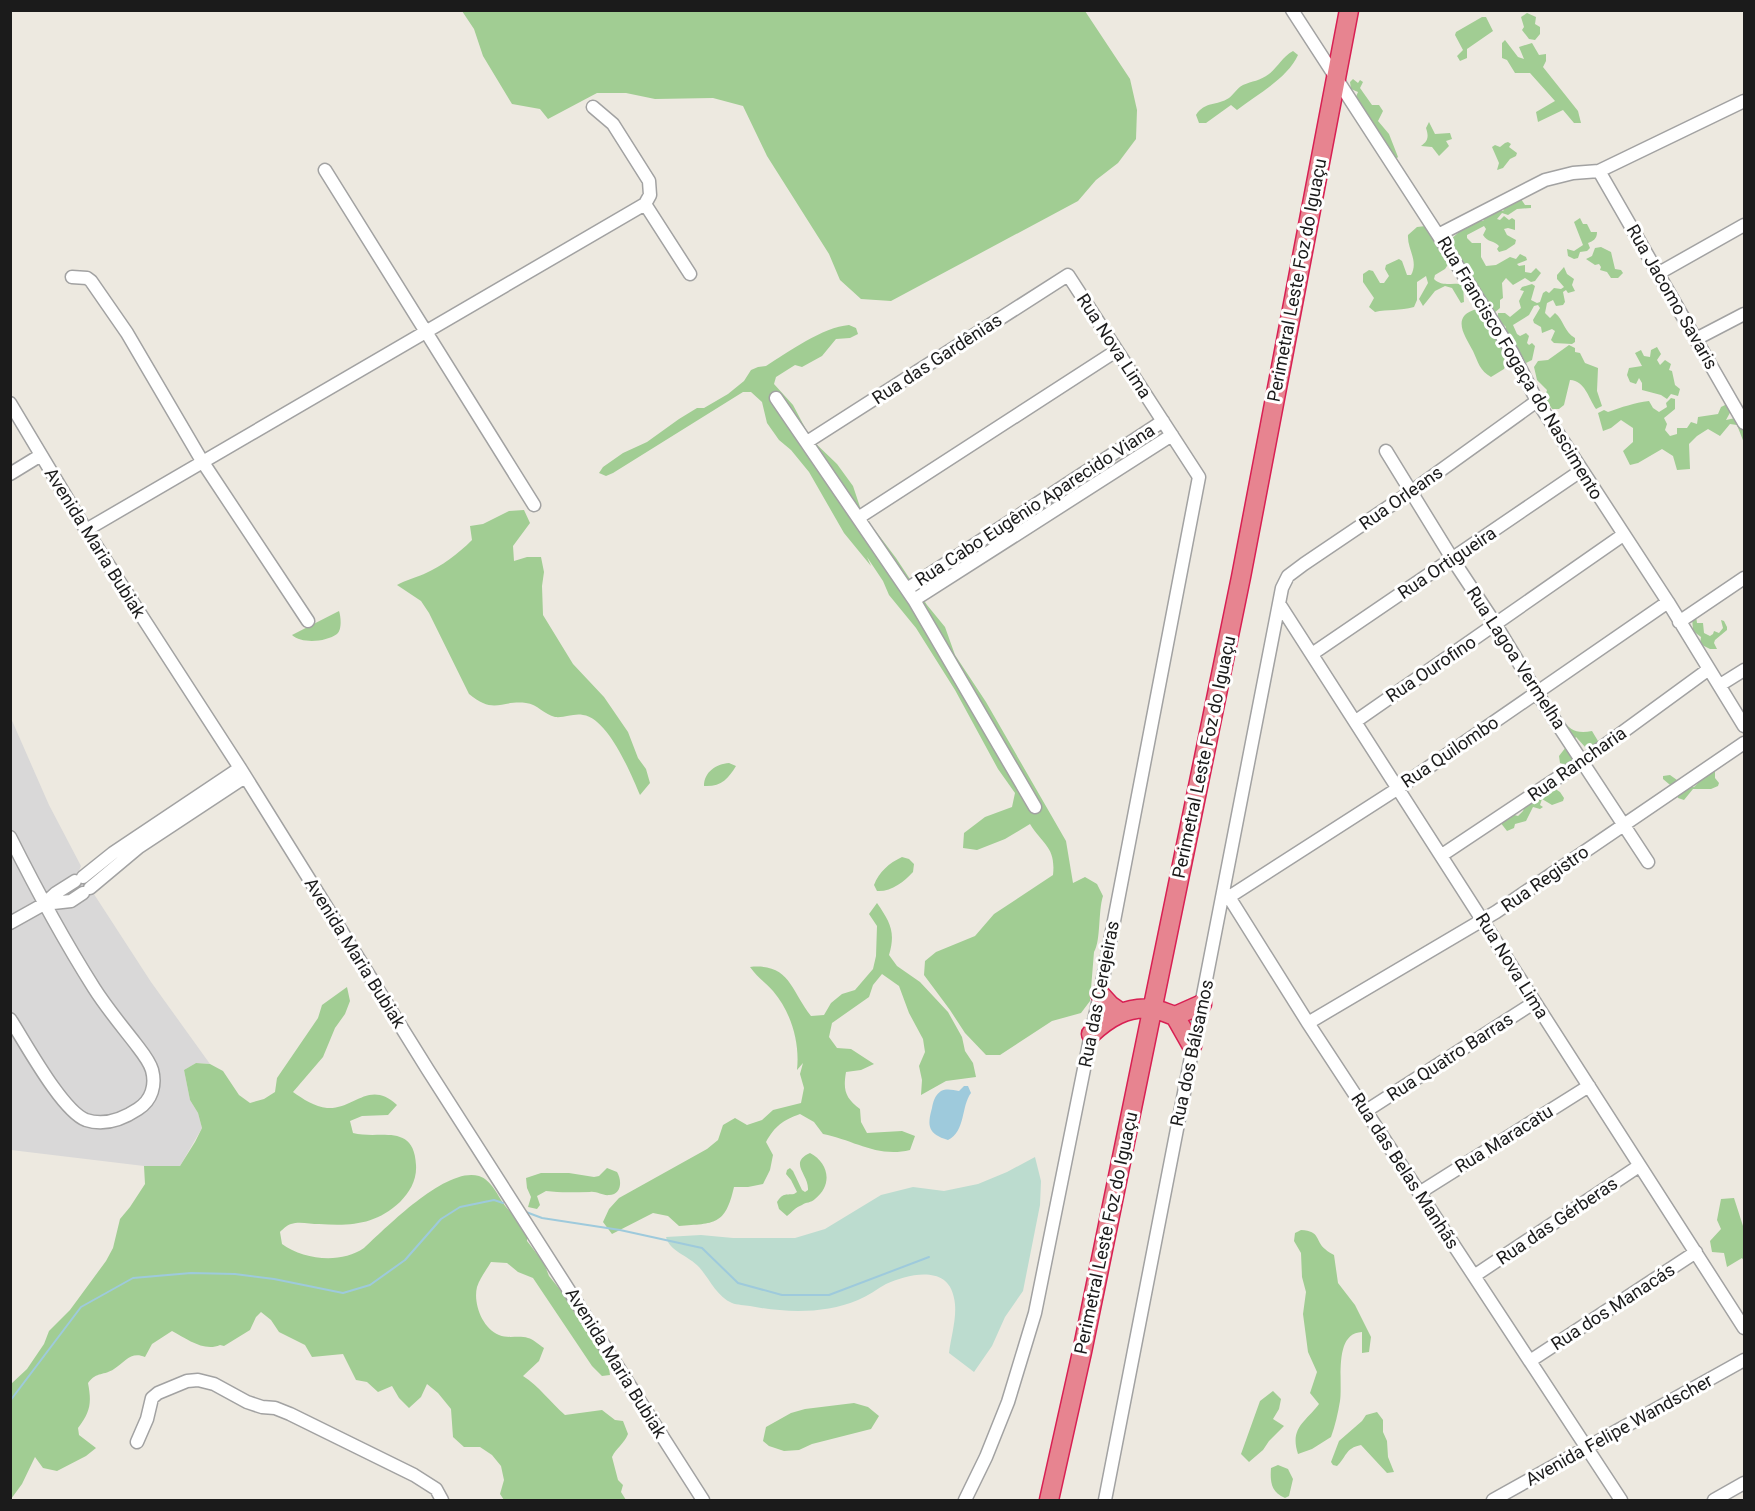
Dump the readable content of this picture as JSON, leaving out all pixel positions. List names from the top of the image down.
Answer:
{
  "streets": {
    "highway": ["Perimetral Leste Foz do Iguaçu"],
    "street": [
      "Rua Jacomo Savaris",
      "Rua Nova Lima",
      "Rua das Gardênias",
      "Rua Francisco Fogaça do Nascimento",
      "Rua Orleans",
      "Rua Cabo Eugênio Aparecido Viana",
      "Avenida Maria Bubiak",
      "Rua Ortigueira",
      "Rua Lagoa Vermelha",
      "Rua Ourofino",
      "Rua Quilombo",
      "Rua Rancharia",
      "Rua Registro",
      "Rua das Cerejeiras",
      "Rua dos Bálsamos",
      "Rua Quatro Barras",
      "Rua Maracatu",
      "Rua das Belas Manhãs",
      "Rua das Gérberas",
      "Rua dos Manacás",
      "Avenida Felipe Wandscher"
    ]
  },
  "crossings": [
    ["Perimetral Leste Foz do Iguaçu", "Rua Francisco Fogaça do Nascimento"],
    ["Rua Nova Lima", "Rua das Gardênias"],
    ["Rua Nova Lima", "Rua Orleans"],
    ["Rua Nova Lima", "Rua Cabo Eugênio Aparecido Viana"],
    ["Rua Nova Lima", "Rua Ortigueira"],
    ["Rua Nova Lima", "Rua Ourofino"],
    ["Rua Nova Lima", "Rua Quilombo"],
    ["Rua Nova Lima", "Rua Rancharia"],
    ["Rua Nova Lima", "Rua Registro"],
    ["Rua Nova Lima", "Rua das Cerejeiras"],
    ["Rua Nova Lima", "Rua dos Bálsamos"],
    ["Rua Nova Lima", "Rua Quatro Barras"],
    ["Rua Nova Lima", "Rua Maracatu"],
    ["Rua Nova Lima", "Rua das Gérberas"],
    ["Rua Nova Lima", "Rua dos Manacás"],
    ["Rua Francisco Fogaça do Nascimento", "Rua Orleans"],
    ["Rua Francisco Fogaça do Nascimento", "Rua Ortigueira"],
    ["Rua Francisco Fogaça do Nascimento", "Rua Ourofino"],
    ["Rua Francisco Fogaça do Nascimento", "Rua Quilombo"],
    ["Rua Francisco Fogaça do Nascimento", "Rua Rancharia"],
    ["Rua Orleans", "Rua Lagoa Vermelha"],
    ["Rua Orleans", "Rua dos Bálsamos"],
    ["Rua Ortigueira", "Rua Lagoa Vermelha"],
    ["Rua Lagoa Vermelha", "Rua Ourofino"],
    ["Rua Lagoa Vermelha", "Rua Quilombo"],
    ["Rua Lagoa Vermelha", "Rua Rancharia"],
    ["Rua Lagoa Vermelha", "Rua Registro"],
    ["Rua Quilombo", "Rua dos Bálsamos"],
    ["Rua Quilombo", "Rua das Belas Manhãs"],
    ["Rua Registro", "Rua das Belas Manhãs"],
    ["Rua dos Bálsamos", "Rua das Belas Manhãs"],
    ["Rua Quatro Barras", "Rua das Belas Manhãs"],
    ["Rua Maracatu", "Rua das Belas Manhãs"],
    ["Rua das Belas Manhãs", "Rua das Gérberas"],
    ["Rua das Belas Manhãs", "Rua dos Manacás"],
    ["Rua das Belas Manhãs", "Avenida Felipe Wandscher"]
  ]
}
